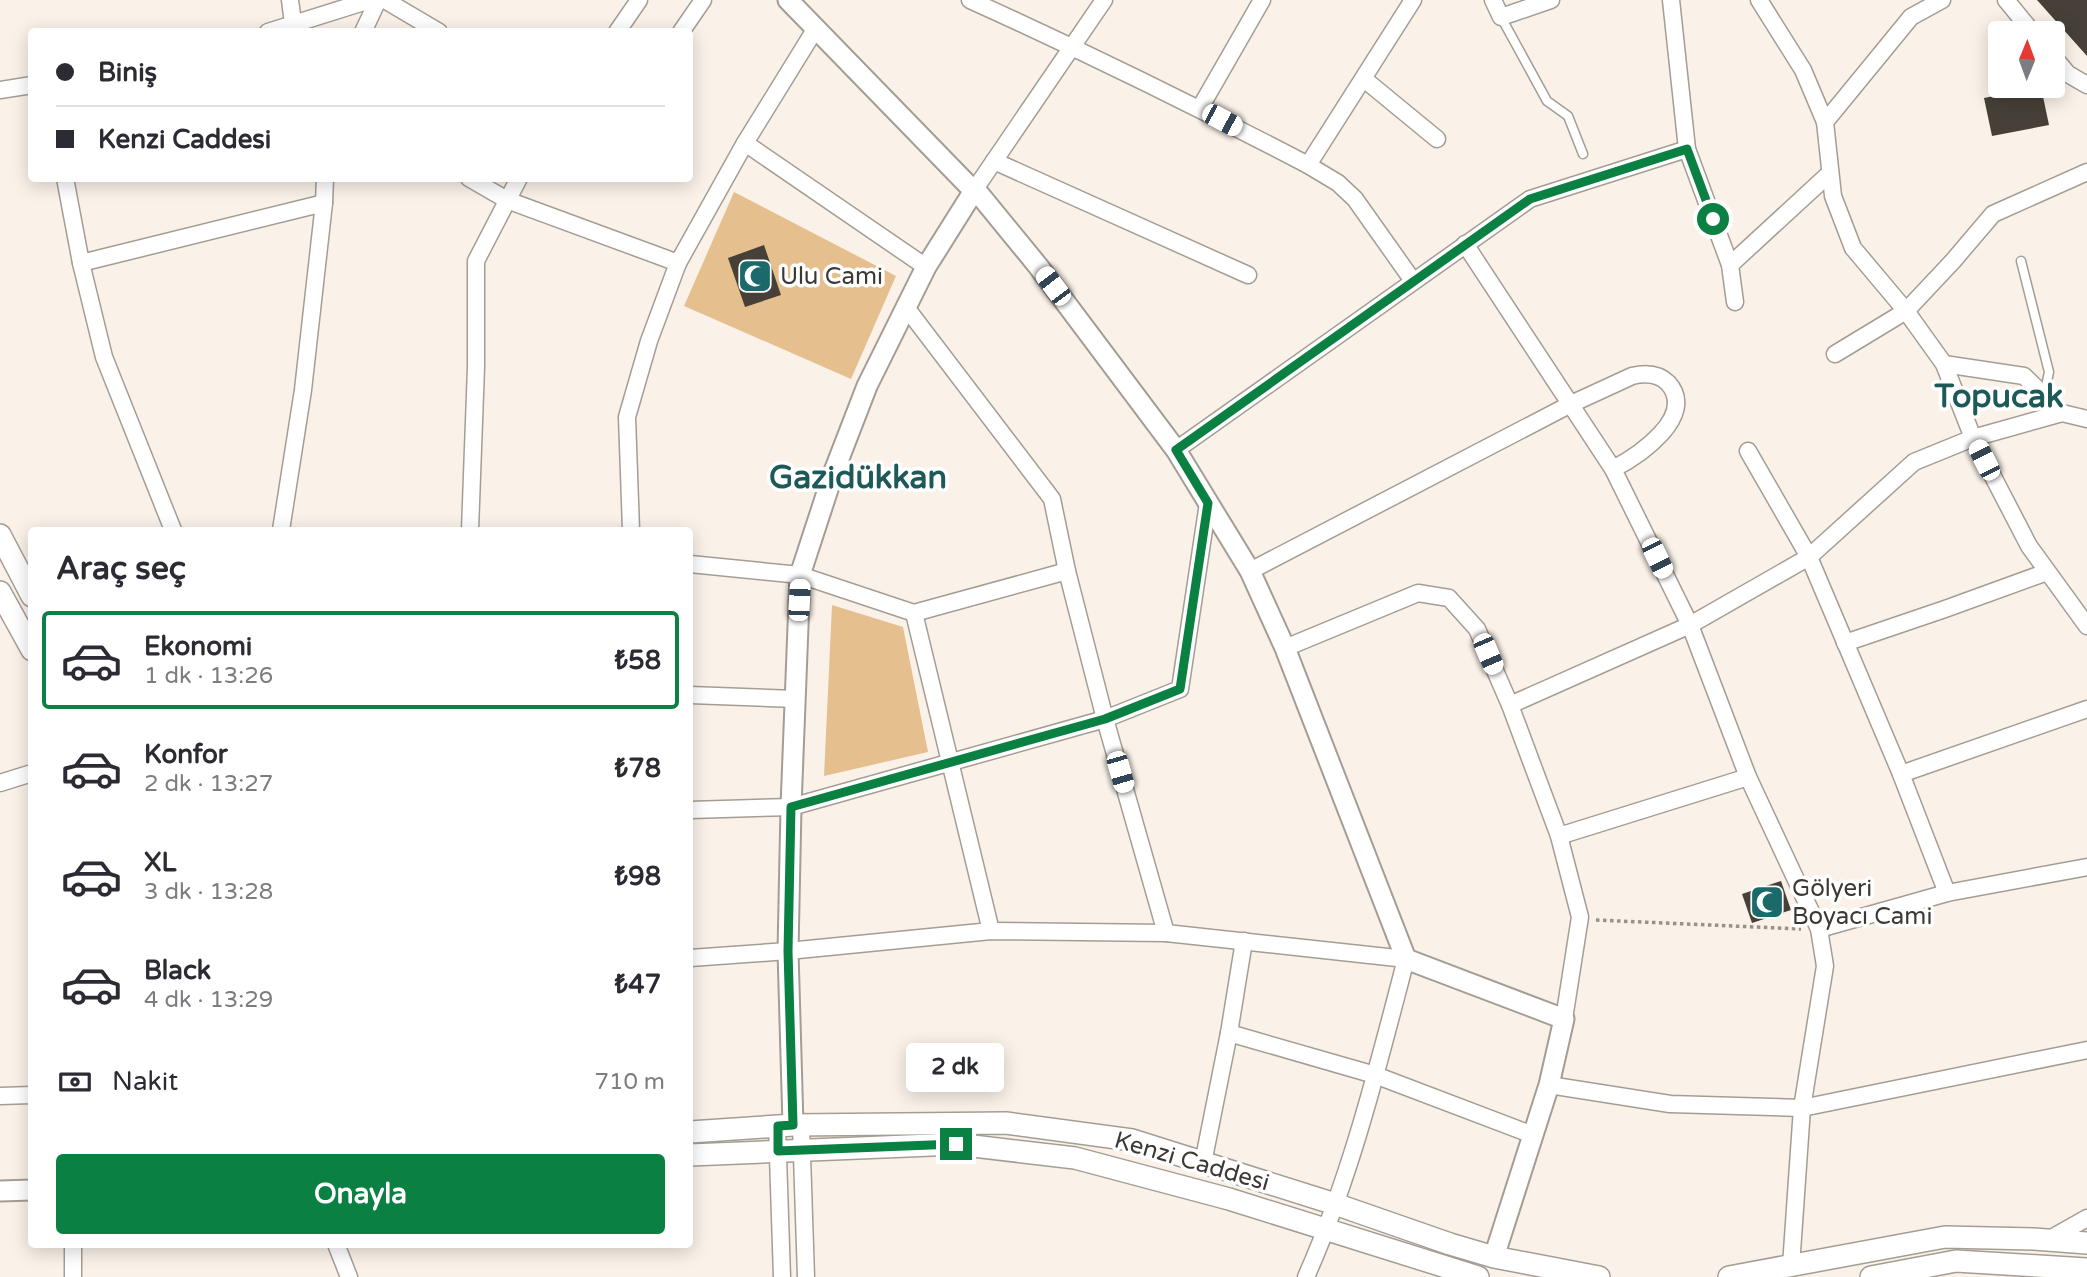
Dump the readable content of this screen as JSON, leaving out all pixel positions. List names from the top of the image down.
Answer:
{
  "streets": {
    "main road": ["Kenzi Caddesi"]
  },
  "districts": ["Topucak", "Gazidükkan"],
  "places": {
    "mosque": ["Ulu Cami", "Gölyeri Boyacı Cami"]
  },
  "north": "top",
  "page": {
    "banner": ["Biniş", "Kenzi Caddesi"],
    "heading": "Araç seç",
    "list": [
      {
        "name": "Ekonomi",
        "note": "1 dk · 13:26",
        "value": "₺58"
      },
      {
        "name": "Konfor",
        "note": "2 dk · 13:27",
        "value": "₺78"
      },
      {
        "name": "XL",
        "note": "3 dk · 13:28",
        "value": "₺98"
      },
      {
        "name": "Black",
        "note": "4 dk · 13:29",
        "value": "₺47"
      }
    ],
    "bubble": "2 dk",
    "pay": ["Nakit", "710 m"],
    "buttons": "Onayla"
  }
}
